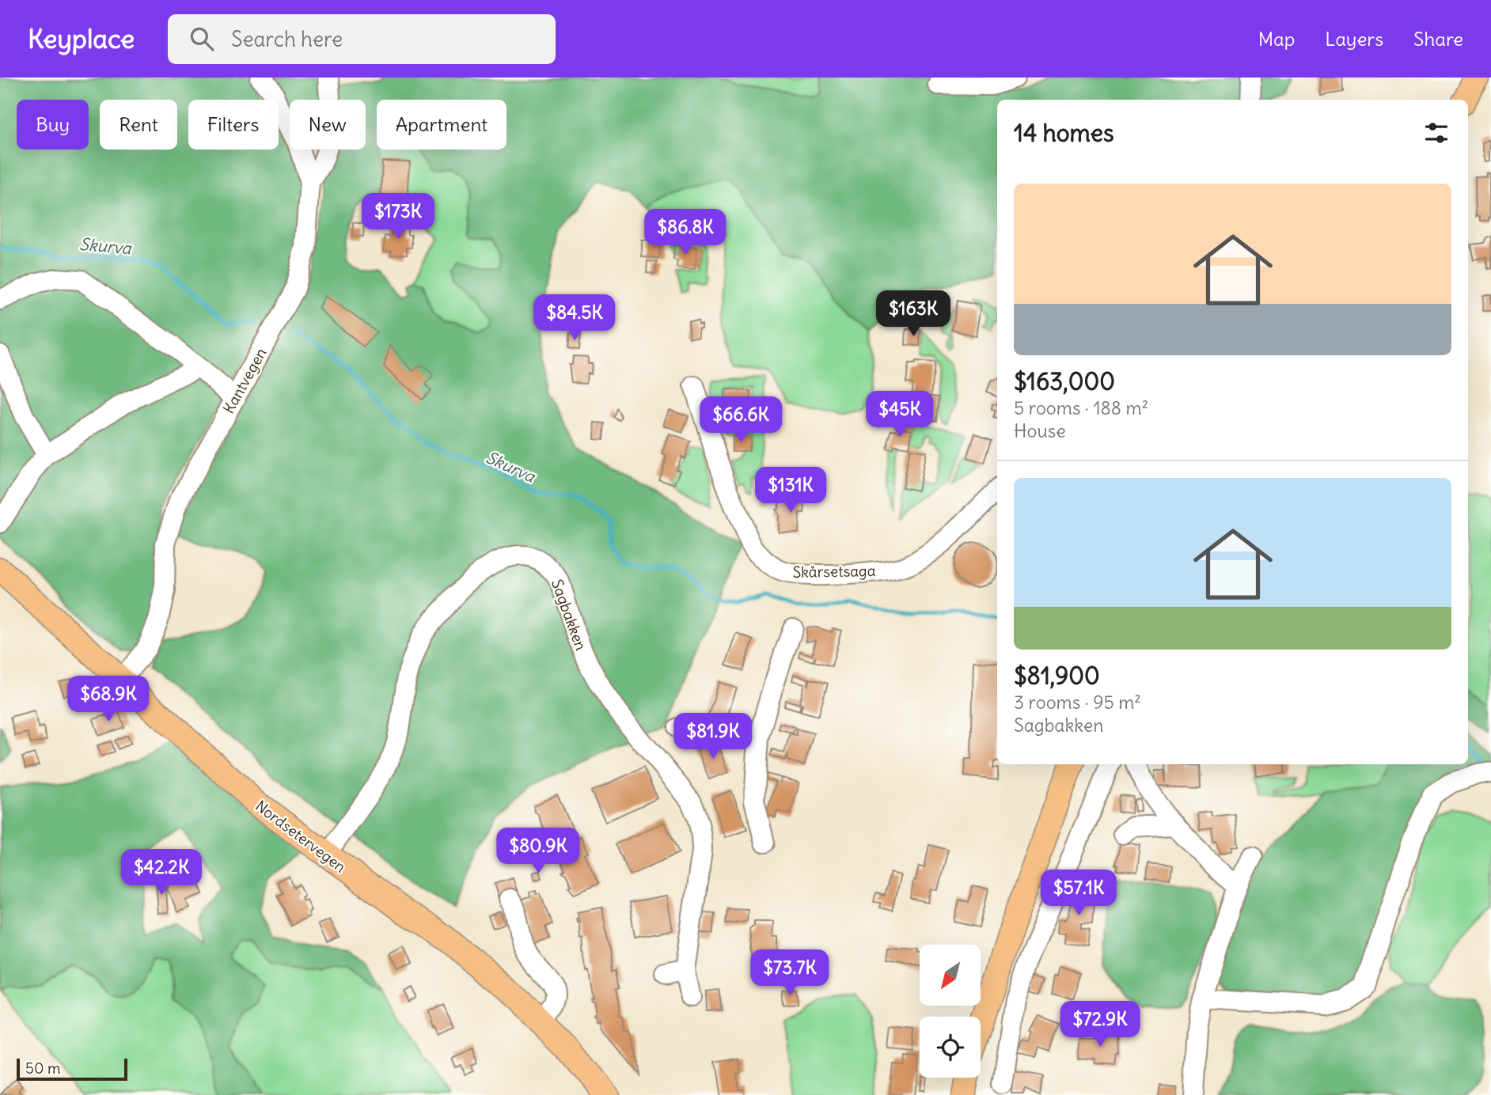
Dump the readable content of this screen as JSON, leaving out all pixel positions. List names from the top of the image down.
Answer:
{
  "streets": {
    "main road": ["Nordsetervegen"],
    "street": ["Kantvegen", "Skårsetsaga", "Sagbakken"]
  },
  "crossings": [
    ["Kantvegen", "Nordsetervegen"],
    ["Sagbakken", "Nordsetervegen"]
  ],
  "water": ["Skurva"],
  "scale_bar": "50 m",
  "north": "bottom left",
  "page": {
    "header": "Keyplace",
    "search": "Search here",
    "nav": ["Map", "Layers", "Share"],
    "chip": [
      "Buy",
      "Rent",
      "Filters",
      "New",
      "Apartment"
    ],
    "heading": "14 homes",
    "list": [
      {
        "name": "$163,000",
        "note": "5 rooms · 188 m² · House"
      },
      {
        "name": "$81,900",
        "note": "3 rooms · 95 m² · Sagbakken"
      }
    ],
    "price": [
      "$173K",
      "$86.8K",
      "$163K",
      "$84.5K",
      "$45K",
      "$66.6K",
      "$131K",
      "$68.9K",
      "$81.9K",
      "$80.9K",
      "$42.2K",
      "$57.1K",
      "$73.7K",
      "$72.9K"
    ],
    "scale": "50 m"
  }
}
